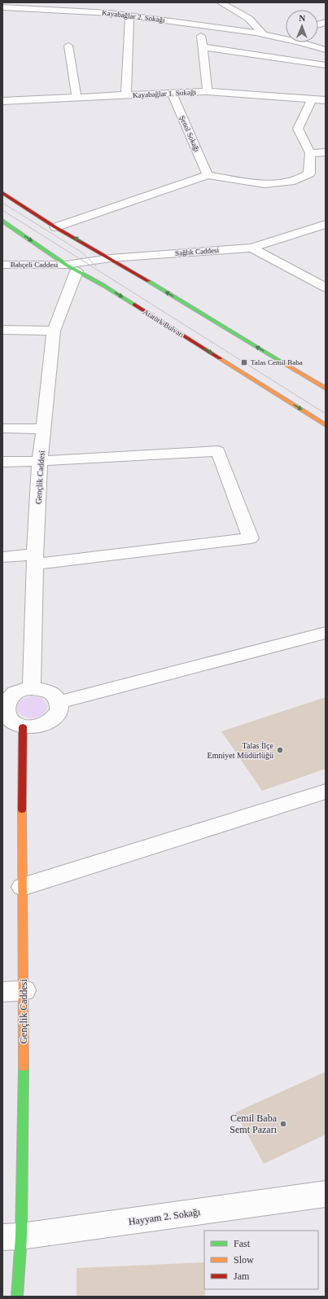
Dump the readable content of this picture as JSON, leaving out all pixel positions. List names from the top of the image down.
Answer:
{
  "streets": {
    "main road": ["Atatürk Bulvarı", "Gençlik Caddesi"],
    "street": [
      "Kayabağlar 2. Sokağı",
      "Kayabağlar 1. Sokağı",
      "Şenol Sokağı",
      "Sağlık Caddesi",
      "Bahçeli Caddesi",
      "Hayyam 2. Sokağı"
    ]
  },
  "crossings": [
    ["Kayabağlar 1. Sokağı", "Şenol Sokağı"],
    ["Sağlık Caddesi", "Bahçeli Caddesi"],
    ["Sağlık Caddesi", "Atatürk Bulvarı"],
    ["Sağlık Caddesi", "Gençlik Caddesi"],
    ["Bahçeli Caddesi", "Atatürk Bulvarı"],
    ["Bahçeli Caddesi", "Gençlik Caddesi"],
    ["Atatürk Bulvarı", "Gençlik Caddesi"],
    ["Gençlik Caddesi", "Hayyam 2. Sokağı"]
  ],
  "places": {
    "transit": ["Talas Cemil Baba"],
    "other": ["Talas İlçe Emniyet Müdürlüğü", "Cemil Baba Semt Pazarı"]
  },
  "legend": ["Fast", "Slow", "Jam"],
  "north": "top"
}
